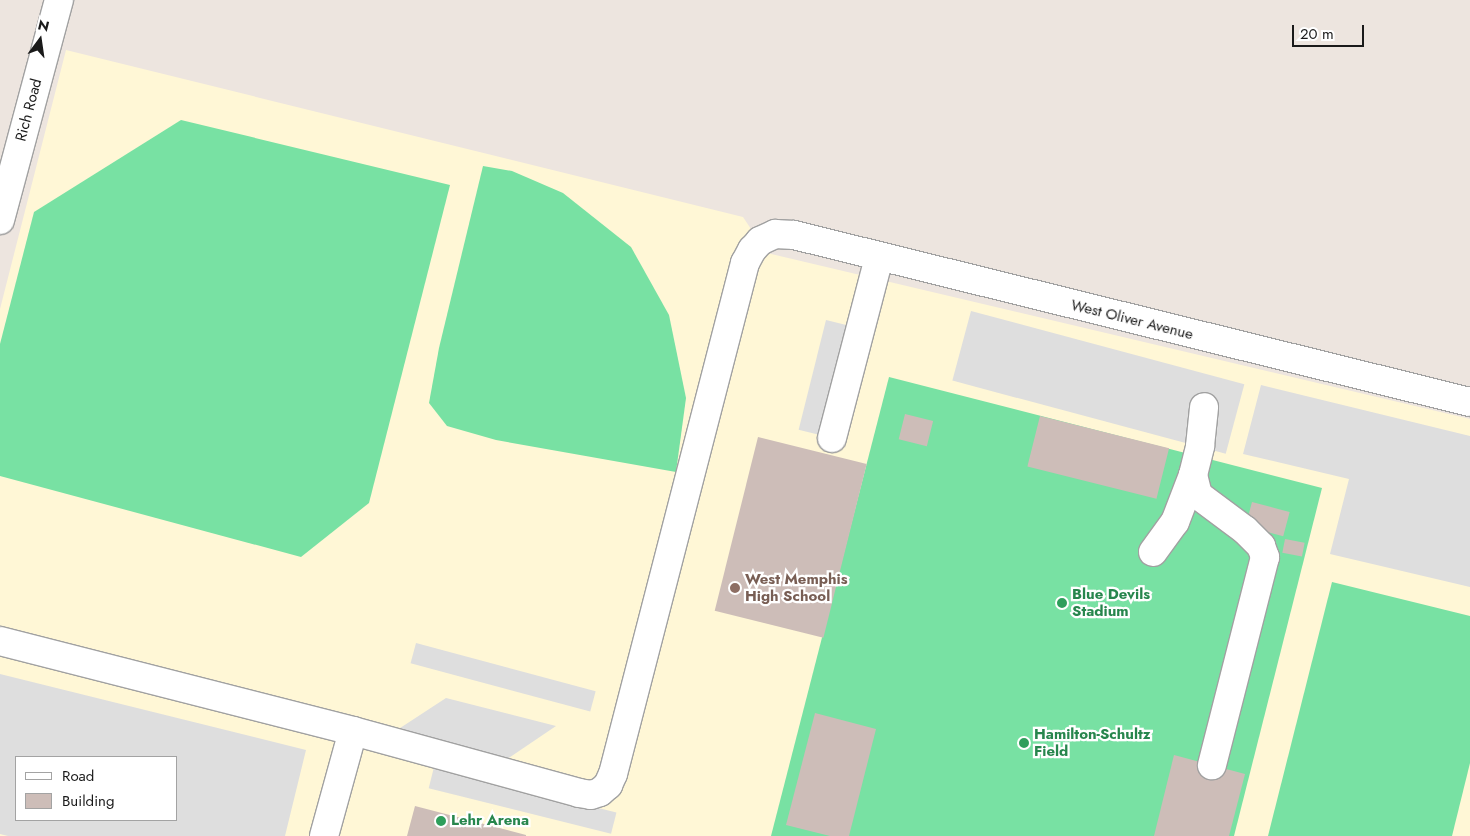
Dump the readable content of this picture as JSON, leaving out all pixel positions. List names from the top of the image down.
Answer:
{
  "streets": {
    "street": ["Rich Road", "West Oliver Avenue"]
  },
  "places": [
    "West Memphis High School",
    "Blue Devils Stadium",
    "Hamilton-Schultz Field",
    "Lehr Arena"
  ],
  "legend": ["Road", "Building"],
  "scale_bar": "20 m",
  "north": "top"
}
